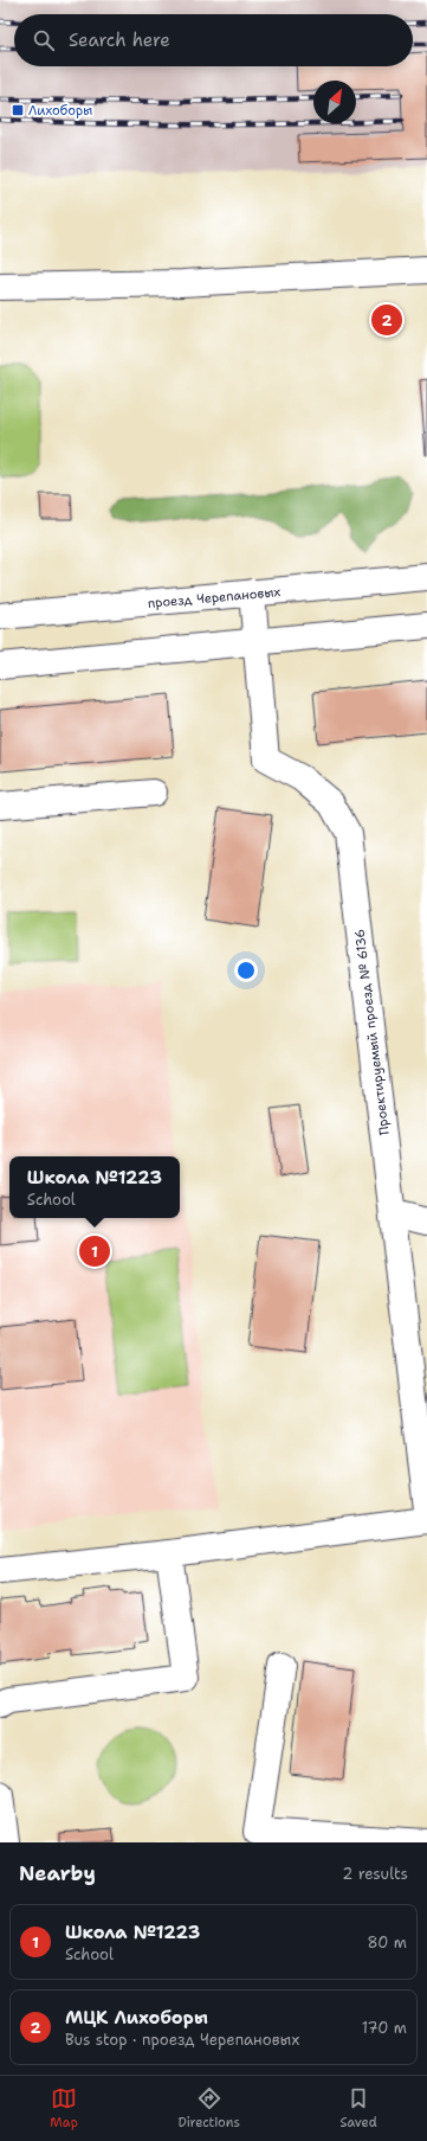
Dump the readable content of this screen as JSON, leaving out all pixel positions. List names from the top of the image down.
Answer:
{
  "streets": {
    "street": ["проезд Черепановых", "Проектируемый проезд № 6136"]
  },
  "crossings": [
    ["проезд Черепановых", "Проектируемый проезд № 6136"]
  ],
  "places": {
    "transit": ["Лихоборы"]
  },
  "north": "top right",
  "page": {
    "search": "Search here",
    "pins": ["2", "1"],
    "popup": ["Школа №1223", "School"],
    "heading": ["Nearby", "2 results"],
    "list": [
      {
        "mark": "1",
        "name": "Школа №1223",
        "note": "School",
        "value": "80 m"
      },
      {
        "mark": "2",
        "name": "МЦК Лихоборы",
        "note": "Bus stop · проезд Черепановых",
        "value": "170 m"
      }
    ],
    "nav": ["Map", "Directions", "Saved"]
  }
}
